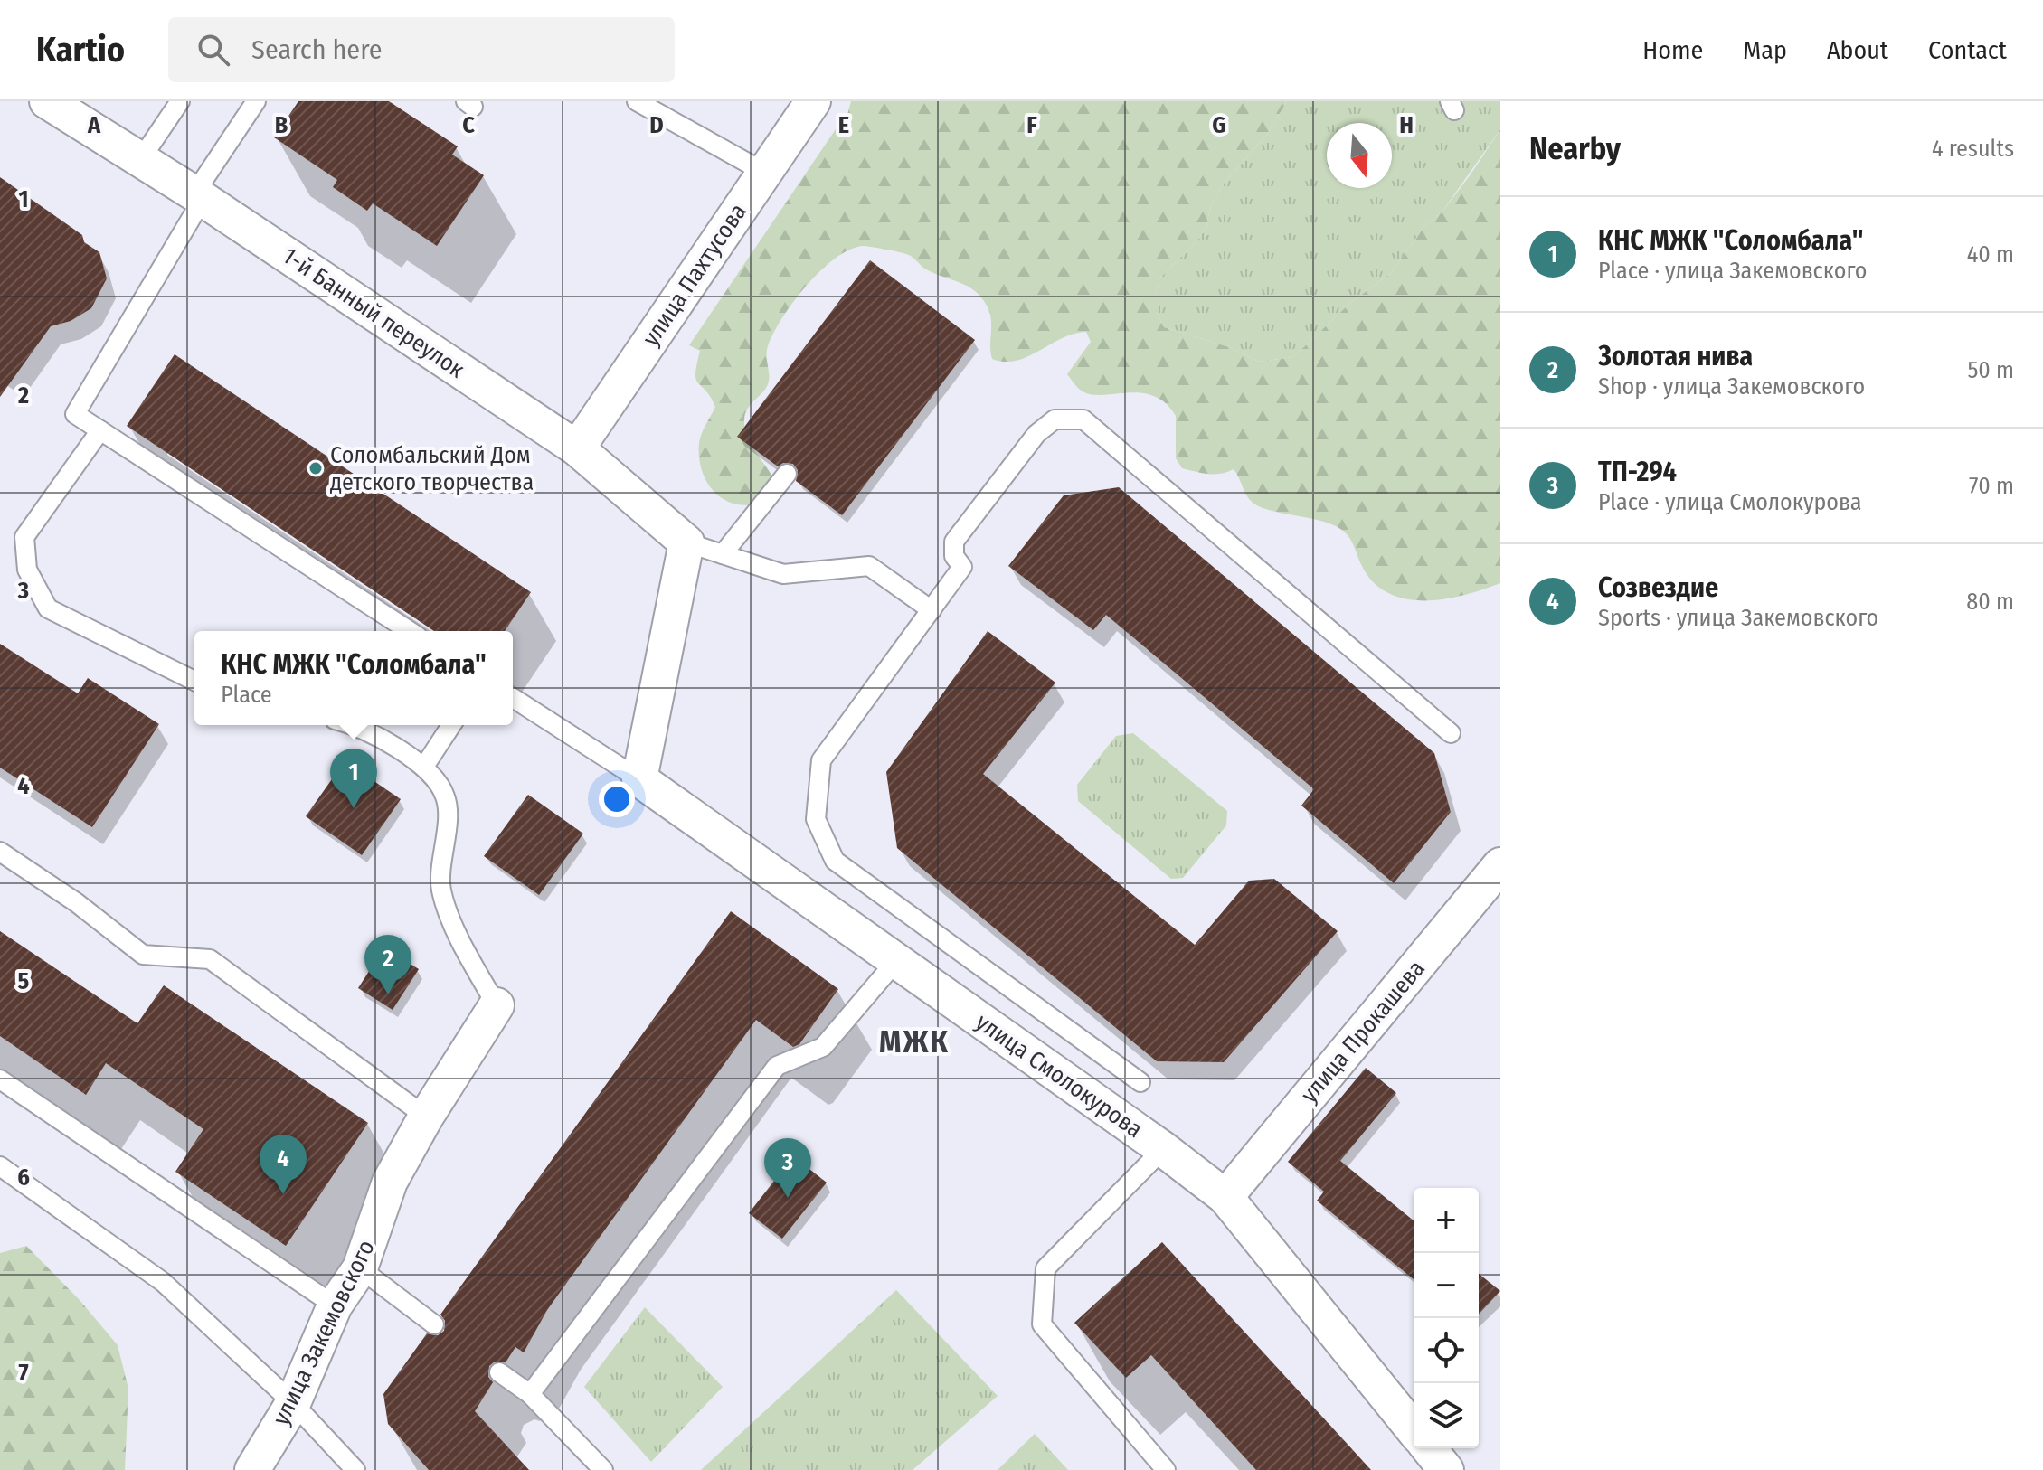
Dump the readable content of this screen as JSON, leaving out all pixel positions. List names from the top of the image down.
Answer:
{
  "streets": {
    "street": [
      "улица Пахтусова",
      "1-й Банный переулок",
      "улица Прокашева",
      "улица Смолокурова",
      "улица Закемовского"
    ]
  },
  "crossings": [
    ["улица Пахтусова", "1-й Банный переулок"],
    ["улица Прокашева", "улица Смолокурова"]
  ],
  "districts": ["МЖК"],
  "places": ["Соломбальский Дом детского творчества"],
  "north": "bottom",
  "page": {
    "header": "Kartio",
    "search": "Search here",
    "nav": [
      "Home",
      "Map",
      "About",
      "Contact"
    ],
    "heading": ["Nearby", "4 results"],
    "list": [
      {
        "mark": "1",
        "name": "КНС МЖК \"Соломбала\"",
        "note": "Place · улица Закемовского",
        "value": "40 m"
      },
      {
        "mark": "2",
        "name": "Золотая нива",
        "note": "Shop · улица Закемовского",
        "value": "50 m"
      },
      {
        "mark": "3",
        "name": "ТП-294",
        "note": "Place · улица Смолокурова",
        "value": "70 m"
      },
      {
        "mark": "4",
        "name": "Созвездие",
        "note": "Sports · улица Закемовского",
        "value": "80 m"
      }
    ],
    "popup": ["КНС МЖК \"Соломбала\"", "Place"],
    "pins": [
      "1",
      "2",
      "4",
      "3"
    ],
    "map_buttons": ["+", "−"]
  },
  "grid": {
    "columns": [
      "A",
      "B",
      "C",
      "D",
      "E",
      "F",
      "G",
      "H"
    ],
    "rows": [
      "1",
      "2",
      "3",
      "4",
      "5",
      "6",
      "7"
    ]
  }
}
